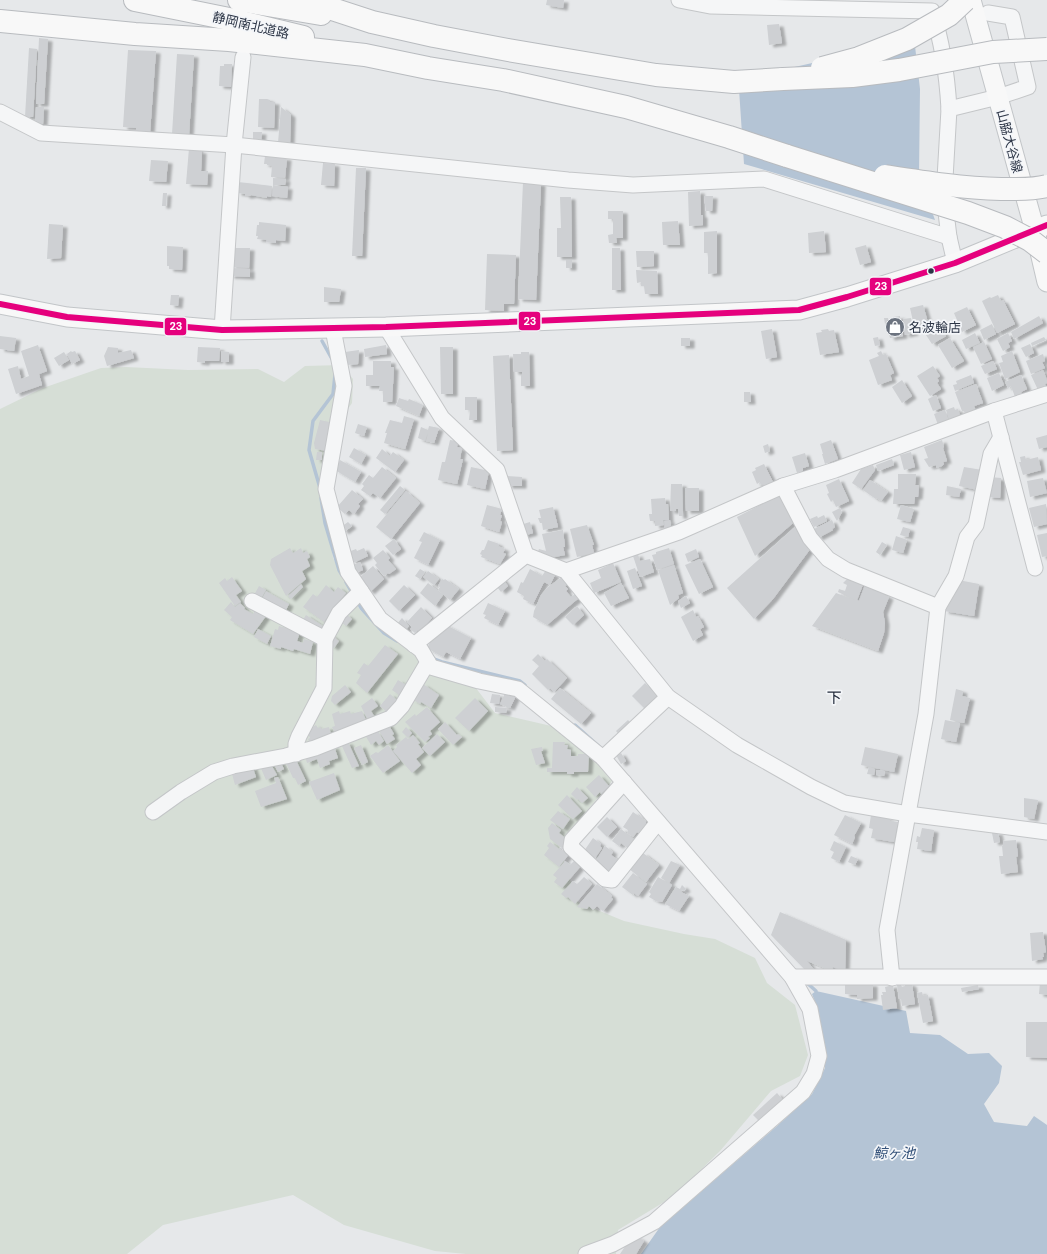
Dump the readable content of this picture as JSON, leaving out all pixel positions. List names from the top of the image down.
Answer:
{
  "streets": {
    "highway": ["静岡南北道路"],
    "main road": ["山脇大谷線"]
  },
  "districts": ["下"],
  "water": ["鯨ヶ池"],
  "places": {
    "shop": ["名波輪店"]
  },
  "lines": ["transit line 23"]
}
